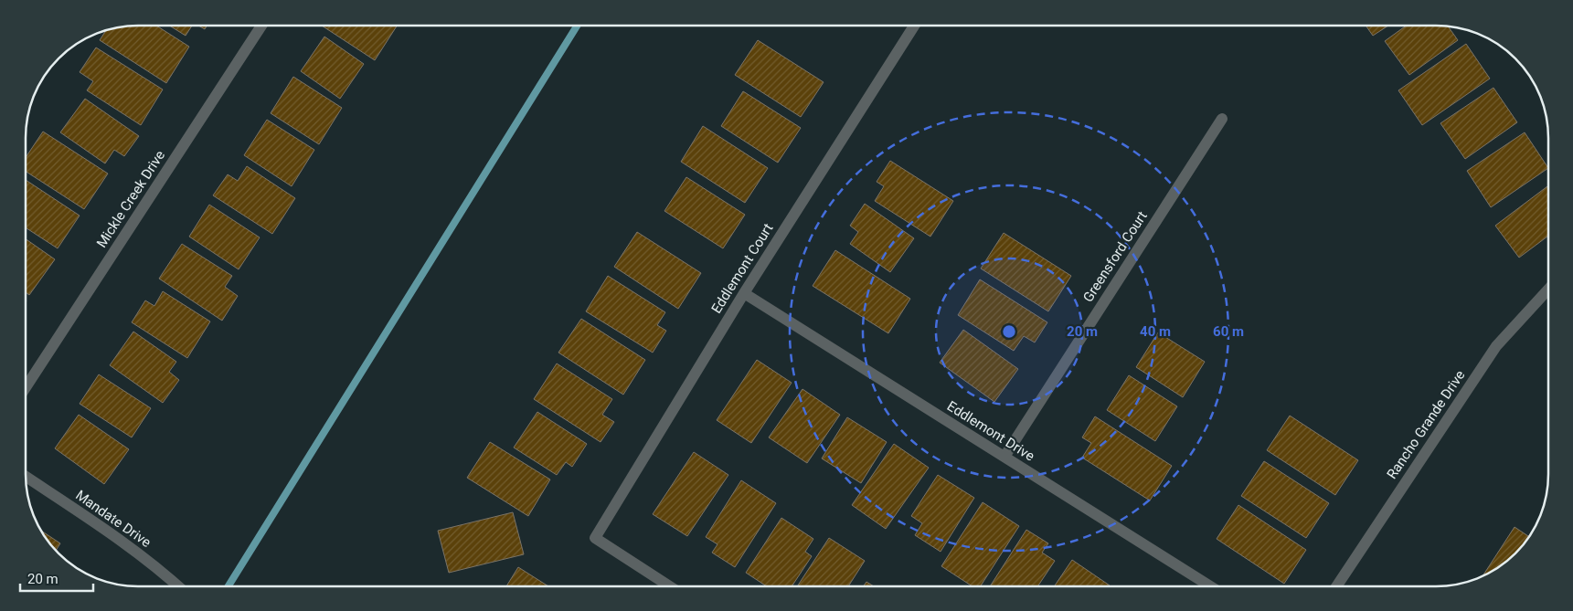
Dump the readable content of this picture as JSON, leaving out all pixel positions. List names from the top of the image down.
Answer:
{
  "streets": {
    "street": [
      "Mickle Creek Drive",
      "Greensford Court",
      "Eddlemont Court",
      "Rancho Grande Drive",
      "Eddlemont Drive",
      "Mandate Drive"
    ]
  },
  "crossings": [
    ["Greensford Court", "Eddlemont Drive"],
    ["Eddlemont Court", "Eddlemont Drive"]
  ],
  "scale_bar": "20 m",
  "rings": ["20 m", "40 m", "60 m"]
}
